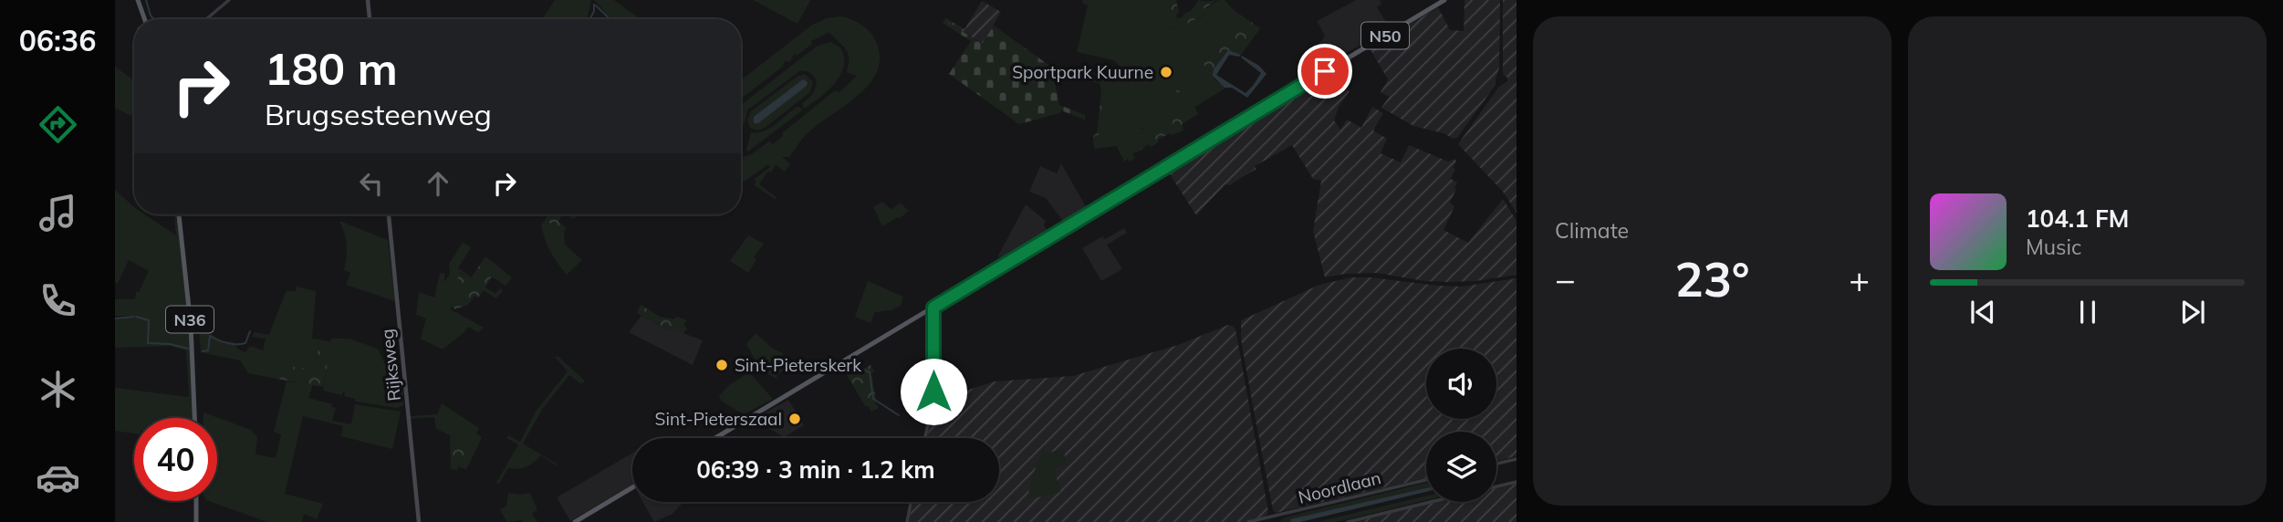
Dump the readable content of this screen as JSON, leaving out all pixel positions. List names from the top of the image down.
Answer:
{
  "streets": {
    "main road": ["N50", "N36", "Rijksweg"],
    "street": ["Noordlaan"]
  },
  "places": ["Sportpark Kuurne", "Sint-Pieterskerk", "Sint-Pieterszaal"],
  "page": {
    "tabs": "06:36",
    "tile": "Climate",
    "turn": ["180 m", "Brugsesteenweg"],
    "song": ["104.1 FM", "Music"],
    "heat": ["−", "23°", "+"],
    "limit": "40",
    "trip": "06:39 · 3 min · 1.2 km"
  }
}
